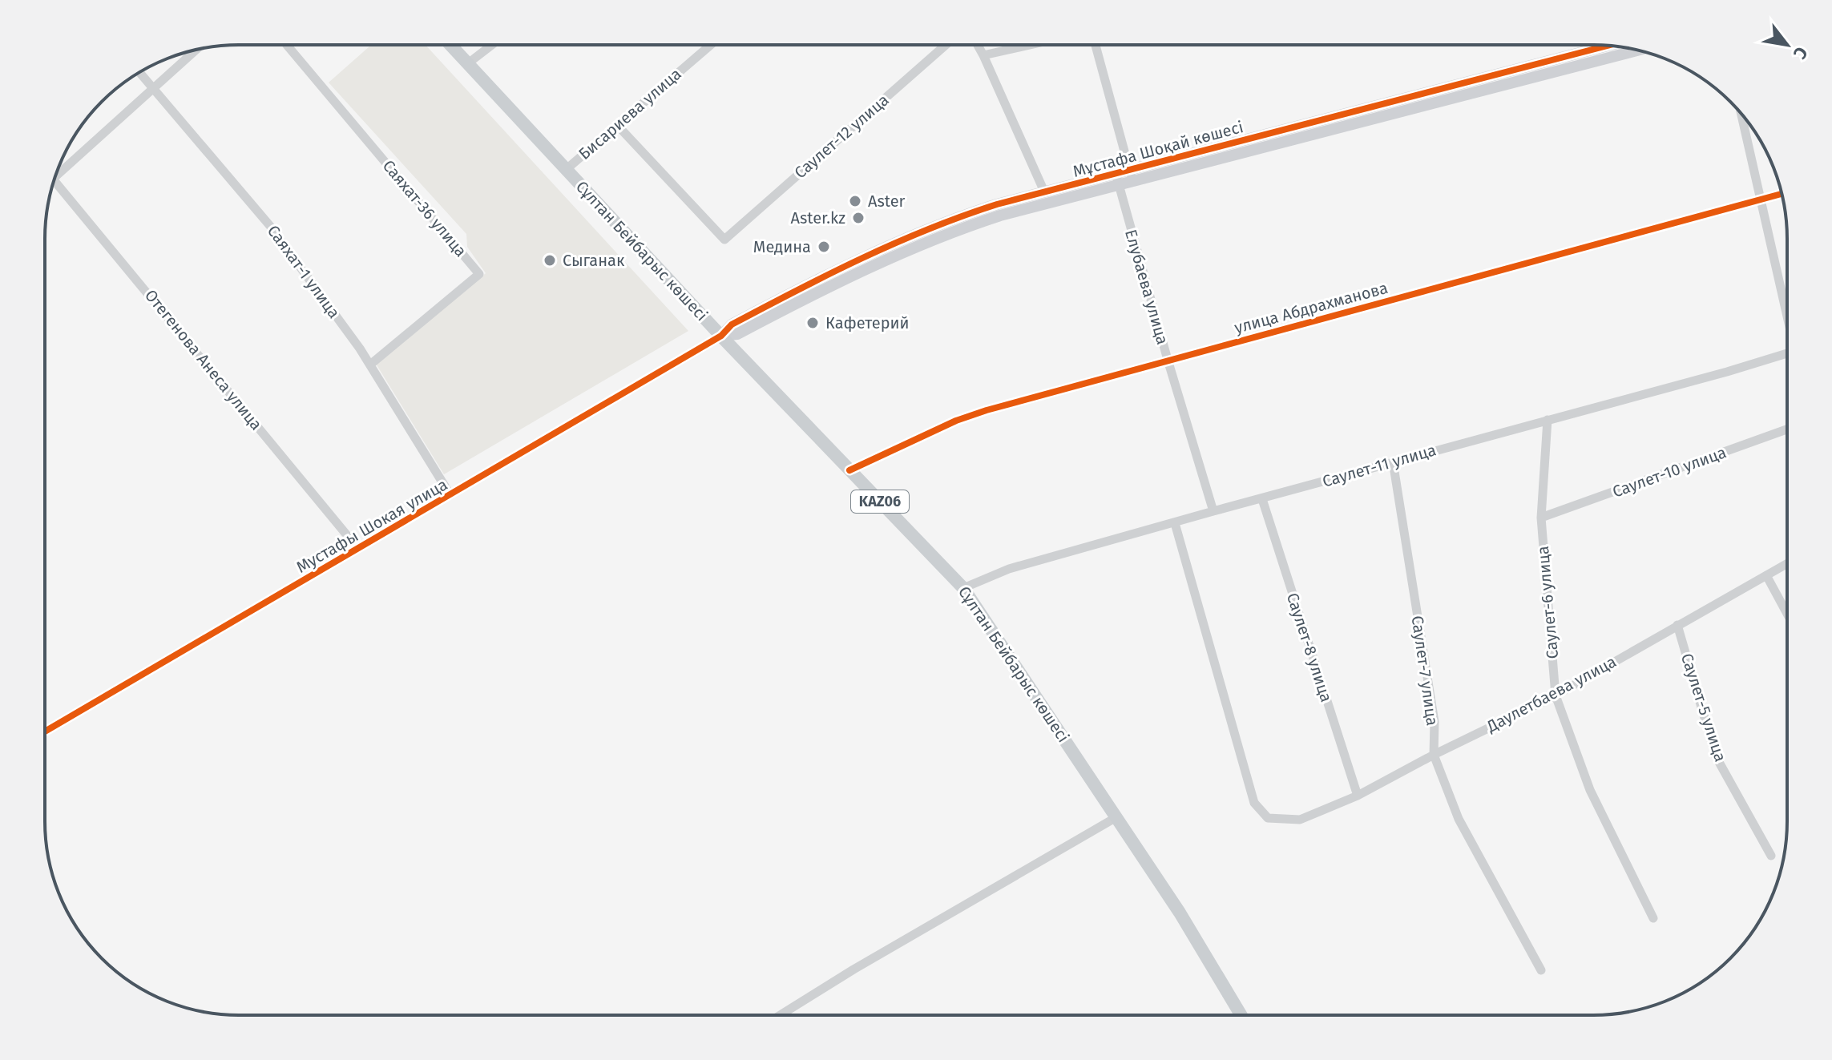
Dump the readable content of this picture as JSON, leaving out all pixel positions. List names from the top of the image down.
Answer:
{
  "streets": {
    "main road": ["Сұлтан Бейбарыс көшесі", "KAZ06"],
    "street": [
      "Бисариева улица",
      "Саулет-12 улица",
      "Мұстафа Шоқай көшесі",
      "Саяхат-36 улица",
      "Саяхат-1 улица",
      "Елубаева улица",
      "улица Абдрахманова",
      "Отегенова Анеса улица",
      "Саулет-11 улица",
      "Саулет-10 улица",
      "Мустафы Шокая улица",
      "Саулет-6 улица",
      "Саулет-8 улица",
      "Саулет-7 улица",
      "Даулетбаева улица",
      "Саулет-5 улица"
    ]
  },
  "crossings": [
    ["Бисариева улица", "Саулет-12 улица"],
    ["Бисариева улица", "Сұлтан Бейбарыс көшесі"],
    ["Мұстафа Шоқай көшесі", "Сұлтан Бейбарыс көшесі"],
    ["Мұстафа Шоқай көшесі", "Елубаева улица"],
    ["Мұстафа Шоқай көшесі", "Мустафы Шокая улица"],
    ["Саяхат-36 улица", "Саяхат-1 улица"],
    ["Сұлтан Бейбарыс көшесі", "улица Абдрахманова"],
    ["Сұлтан Бейбарыс көшесі", "Саулет-11 улица"],
    ["Сұлтан Бейбарыс көшесі", "Мустафы Шокая улица"],
    ["Саяхат-1 улица", "Мустафы Шокая улица"],
    ["Елубаева улица", "улица Абдрахманова"],
    ["Елубаева улица", "Саулет-11 улица"],
    ["Отегенова Анеса улица", "Мустафы Шокая улица"],
    ["Саулет-11 улица", "Саулет-6 улица"],
    ["Саулет-11 улица", "Саулет-8 улица"],
    ["Саулет-11 улица", "Саулет-7 улица"],
    ["Саулет-11 улица", "Даулетбаева улица"],
    ["Саулет-10 улица", "Саулет-6 улица"],
    ["Саулет-6 улица", "Даулетбаева улица"],
    ["Саулет-8 улица", "Даулетбаева улица"],
    ["Саулет-7 улица", "Даулетбаева улица"],
    ["Даулетбаева улица", "Саулет-5 улица"]
  ],
  "places": [
    "Aster",
    "Aster.kz",
    "Медина",
    "Сыганак",
    "Кафетерий"
  ],
  "north": "bottom right"
}
